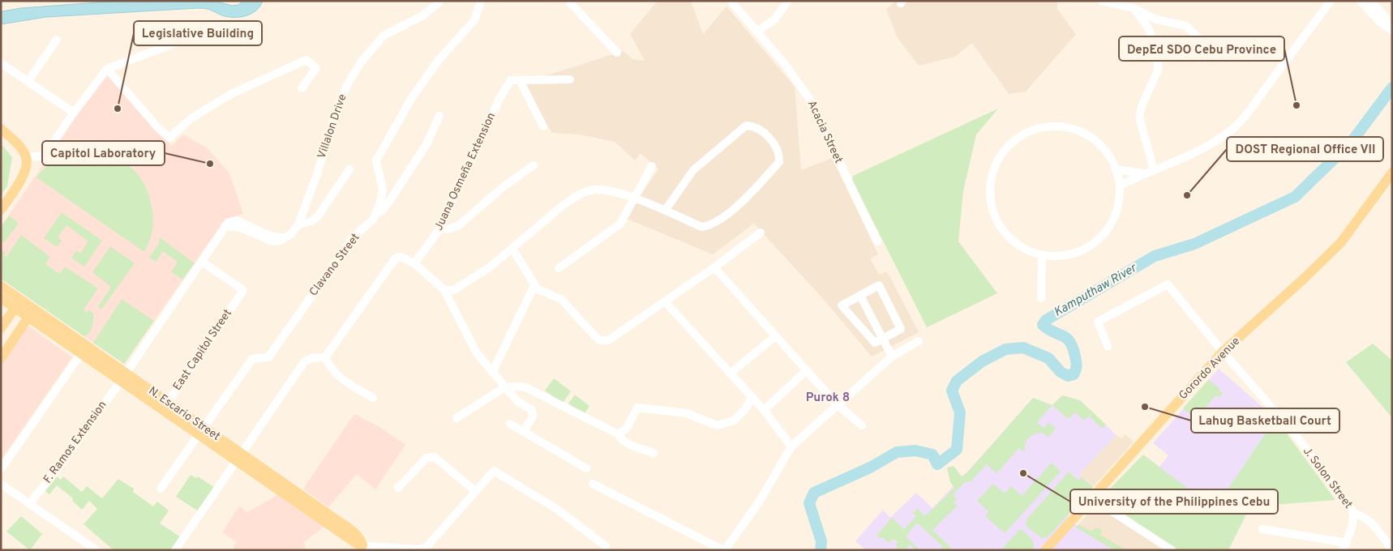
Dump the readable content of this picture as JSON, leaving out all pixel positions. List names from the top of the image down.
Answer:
{
  "streets": {
    "main road": ["Gorordo Avenue", "N. Escario Street"],
    "street": [
      "Villalon Drive",
      "Acacia Street",
      "Juana Osmeña Extension",
      "Clavano Street",
      "East Capitol Street",
      "F. Ramos Extension",
      "J. Solon Street"
    ]
  },
  "crossings": [
    ["Villalon Drive", "East Capitol Street"],
    ["Villalon Drive", "N. Escario Street"],
    ["Villalon Drive", "F. Ramos Extension"],
    ["Clavano Street", "N. Escario Street"],
    ["East Capitol Street", "N. Escario Street"],
    ["Gorordo Avenue", "J. Solon Street"],
    ["N. Escario Street", "F. Ramos Extension"]
  ],
  "districts": ["Purok 8"],
  "water": ["Kamputhaw River"],
  "places": [
    "DepEd SDO Cebu Province",
    "Legislative Building",
    "Capitol Laboratory",
    "DOST Regional Office VII",
    "Lahug Basketball Court",
    "University of the Philippines Cebu"
  ]
}
